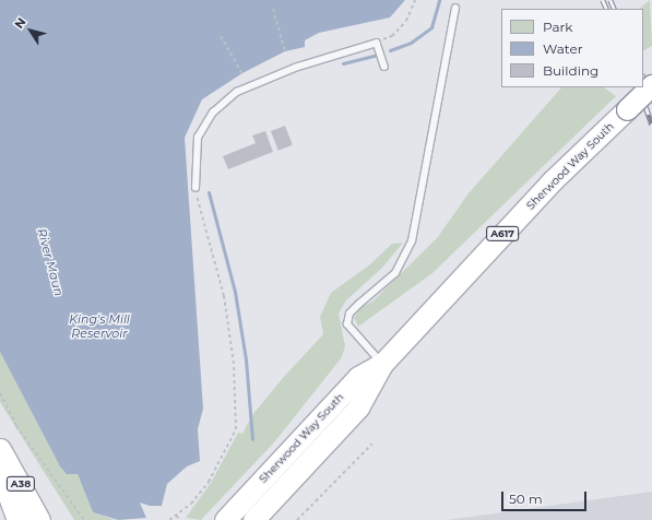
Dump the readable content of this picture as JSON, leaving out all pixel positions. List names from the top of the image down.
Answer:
{
  "streets": {
    "highway": ["Sherwood Way South", "A617", "A38"]
  },
  "water": ["River Maun", "King's Mill Reservoir"],
  "legend": ["Park", "Water", "Building"],
  "scale_bar": "50 m",
  "north": "top left"
}
